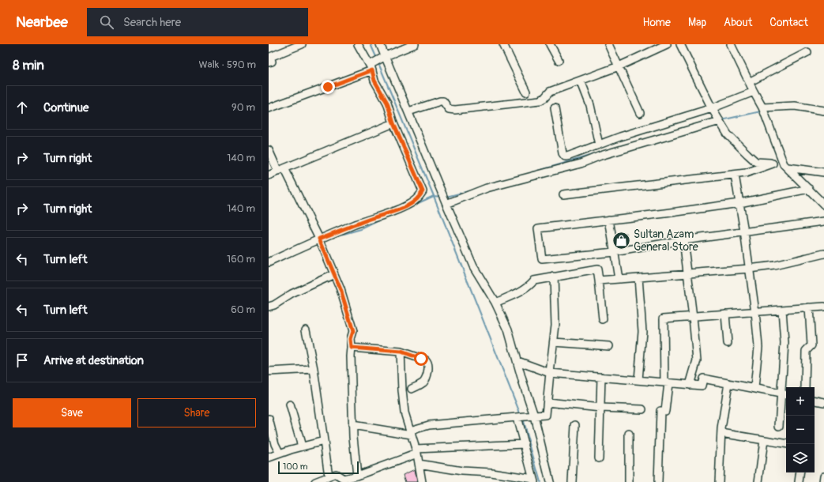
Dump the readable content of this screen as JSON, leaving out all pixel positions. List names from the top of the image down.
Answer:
{
  "places": {
    "shop": ["Sultan Azam General Store"]
  },
  "scale_bar": "100 m",
  "page": {
    "header": "Nearbee",
    "search": "Search here",
    "nav": [
      "Home",
      "Map",
      "About",
      "Contact"
    ],
    "heading": ["8 min", "Walk · 590 m"],
    "list": [
      ["Continue", "90 m"],
      ["Turn right", "140 m"],
      ["Turn right", "140 m"],
      ["Turn left", "160 m"],
      ["Turn left", "60 m"],
      "Arrive at destination"
    ],
    "map_buttons": ["+", "−"],
    "buttons": ["Save", "Share"],
    "scale": "100 m"
  }
}
